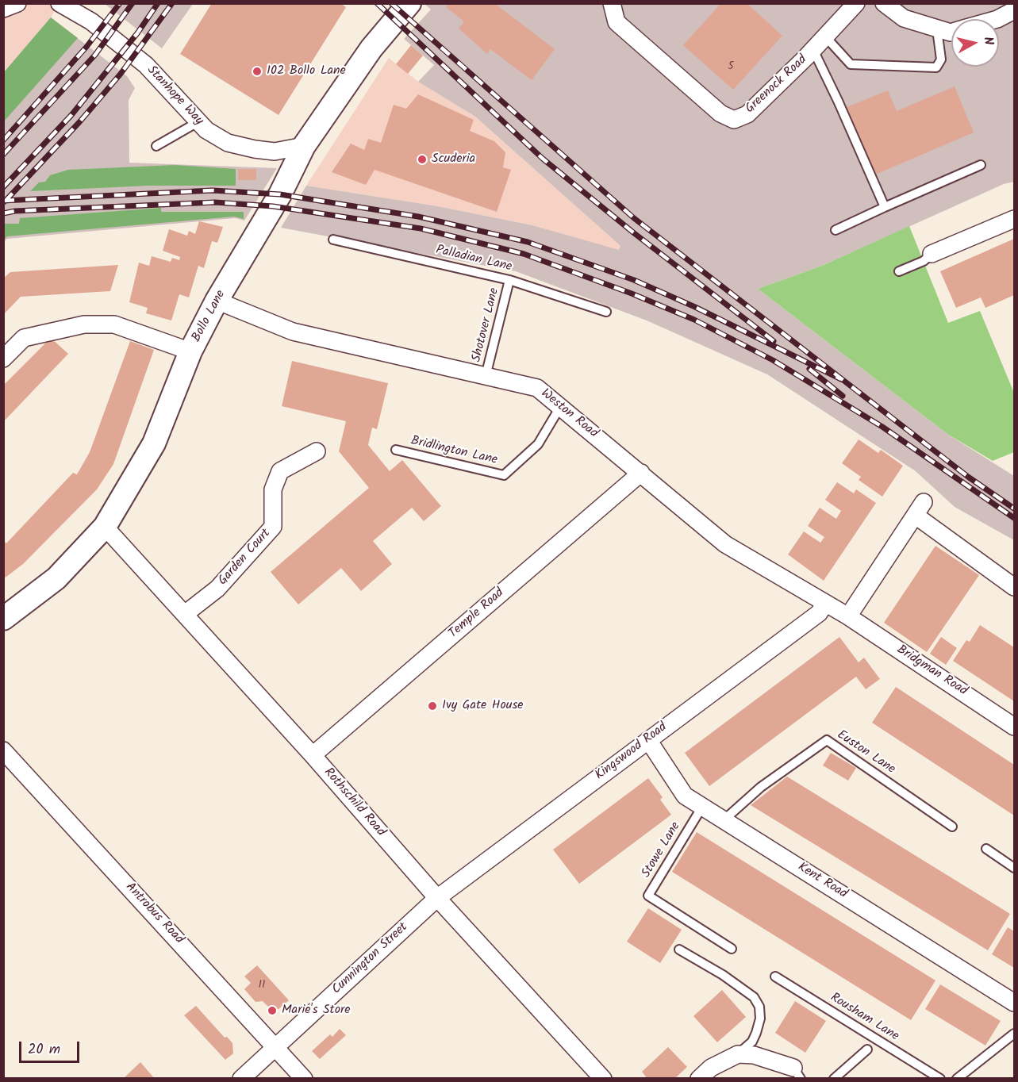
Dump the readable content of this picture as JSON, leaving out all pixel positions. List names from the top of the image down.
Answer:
{
  "streets": {
    "street": [
      "Greenock Road",
      "Stanhope Way",
      "Bollo Lane",
      "Weston Road",
      "Garden Court",
      "Temple Road",
      "Bridgman Road",
      "Kingswood Road",
      "Rothschild Road",
      "Kent Road",
      "Antrobus Road",
      "Cunnington Street"
    ],
    "lane": [
      "Palladian Lane",
      "Shotover Lane",
      "Bridlington Lane",
      "Euston Lane",
      "Stowe Lane",
      "Rousham Lane"
    ]
  },
  "crossings": [
    ["Stanhope Way", "Bollo Lane"],
    ["Palladian Lane", "Shotover Lane"],
    ["Bollo Lane", "Weston Road"],
    ["Bollo Lane", "Rothschild Road"],
    ["Shotover Lane", "Weston Road"],
    ["Weston Road", "Bridlington Lane"],
    ["Weston Road", "Temple Road"],
    ["Weston Road", "Bridgman Road"],
    ["Weston Road", "Kingswood Road"],
    ["Garden Court", "Rothschild Road"],
    ["Temple Road", "Rothschild Road"],
    ["Kingswood Road", "Rothschild Road"],
    ["Kingswood Road", "Kent Road"],
    ["Kingswood Road", "Cunnington Street"],
    ["Euston Lane", "Kent Road"],
    ["Rothschild Road", "Cunnington Street"],
    ["Stowe Lane", "Kent Road"],
    ["Antrobus Road", "Cunnington Street"]
  ],
  "places": [
    "102 Bollo Lane",
    "Scuderia",
    "Ivy Gate House",
    "Marie's Store"
  ],
  "house_numbers": ["5", "11"],
  "scale_bar": "20 m",
  "north": "right"
}
